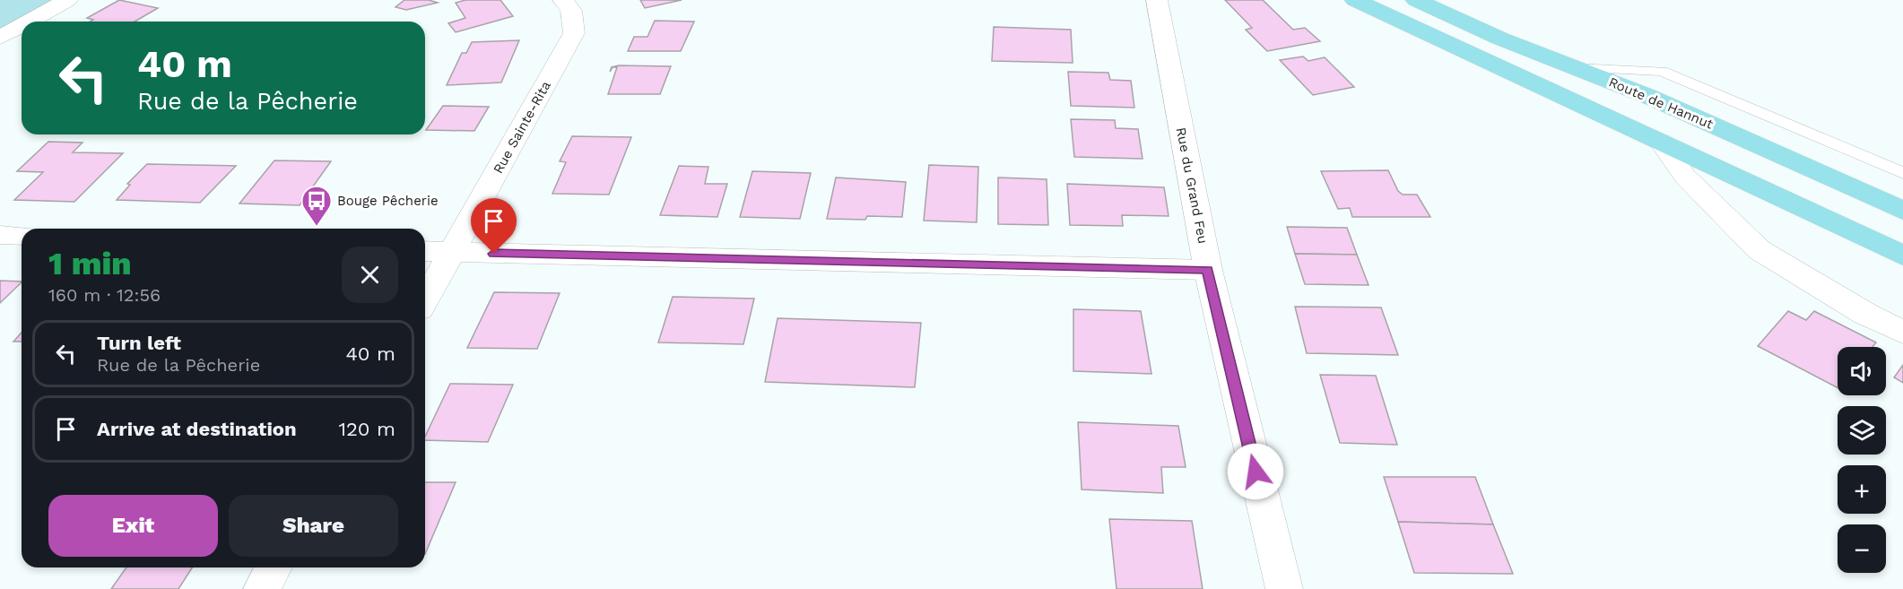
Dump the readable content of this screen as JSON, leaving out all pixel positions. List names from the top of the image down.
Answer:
{
  "streets": {
    "main road": ["Route de Hannut"],
    "street": ["Rue Sainte-Rita", "Rue du Grand Feu"]
  },
  "places": {
    "bus stop": ["Bouge Pêcherie"]
  },
  "page": {
    "turn": ["40 m", "Rue de la Pêcherie"],
    "heading": ["1 min", "160 m · 12:56"],
    "list": [
      {
        "name": "Turn left",
        "note": "Rue de la Pêcherie",
        "value": "40 m"
      },
      {
        "name": "Arrive at destination",
        "value": "120 m"
      }
    ],
    "map_buttons": ["+", "−"],
    "buttons": ["Exit", "Share"]
  }
}
